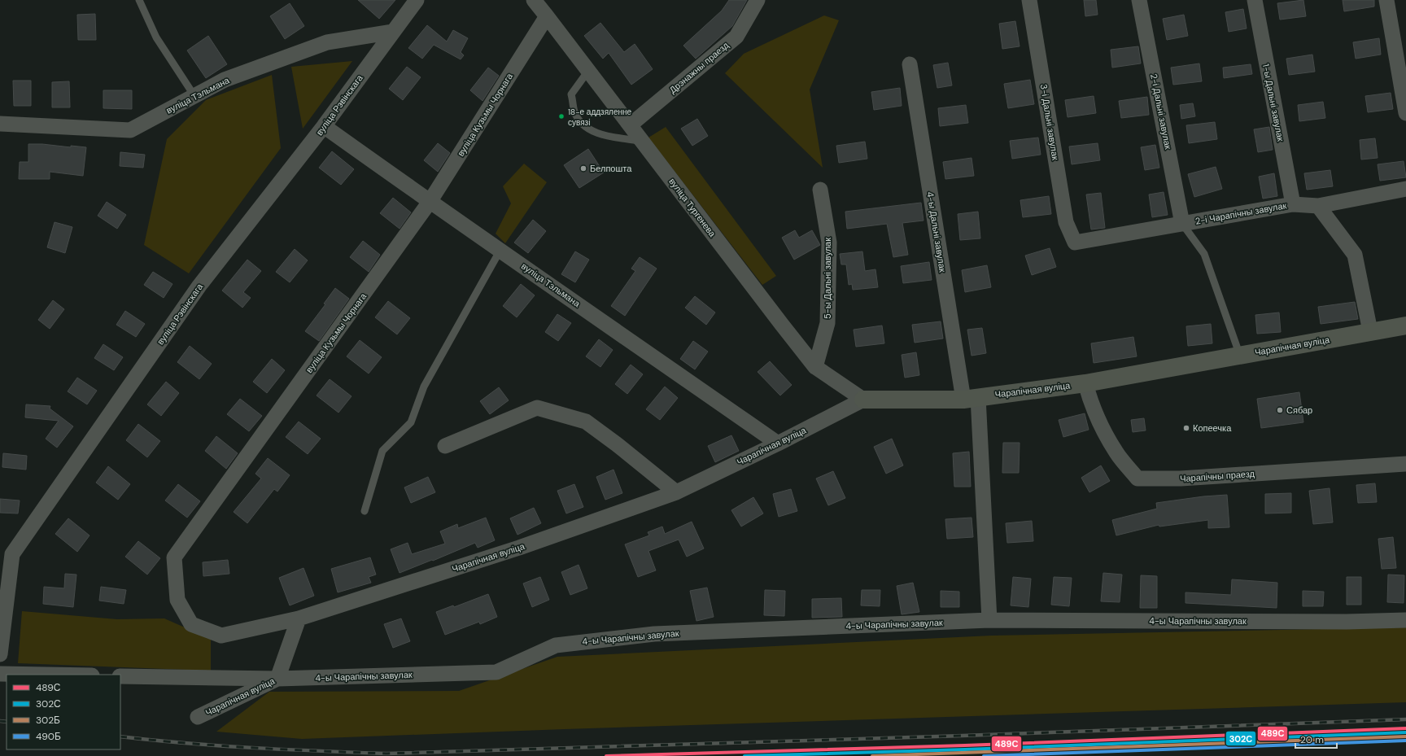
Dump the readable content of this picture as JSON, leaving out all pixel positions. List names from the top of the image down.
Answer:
{
  "streets": {
    "street": [
      "Дрэнажны праезд",
      "вуліца Тэльмана",
      "1-ы Дальні завулак",
      "вуліца Рэвінскага",
      "2-і Дальні завулак",
      "вуліца Кузьмы Чорнага",
      "3-і Дальні завулак",
      "вуліца Тургенева",
      "2-і Чарапічны завулак",
      "4-ы Дальні завулак",
      "5-ы Дальні завулак",
      "Чарапічная вуліца",
      "Чарапічны праезд",
      "4-ы Чарапічны завулак"
    ]
  },
  "crossings": [
    ["Дрэнажны праезд", "вуліца Тургенева"],
    ["вуліца Тэльмана", "вуліца Рэвінскага"],
    ["вуліца Тэльмана", "вуліца Кузьмы Чорнага"],
    ["вуліца Тэльмана", "Чарапічная вуліца"],
    ["1-ы Дальні завулак", "2-і Чарапічны завулак"],
    ["2-і Дальні завулак", "2-і Чарапічны завулак"],
    ["вуліца Кузьмы Чорнага", "вуліца Тургенева"],
    ["вуліца Кузьмы Чорнага", "Чарапічная вуліца"],
    ["3-і Дальні завулак", "2-і Чарапічны завулак"],
    ["вуліца Тургенева", "5-ы Дальні завулак"],
    ["вуліца Тургенева", "Чарапічная вуліца"],
    ["4-ы Дальні завулак", "Чарапічная вуліца"],
    ["Чарапічная вуліца", "Чарапічны праезд"],
    ["Чарапічная вуліца", "4-ы Чарапічны завулак"]
  ],
  "places": [
    "18-е аддзяленне сувязі",
    "Белпошта",
    "Сябар",
    "Копеечка"
  ],
  "lines": [
    "transit line 489С",
    "transit line 302С",
    "transit line 302Б",
    "transit line 490Б"
  ],
  "legend": [
    "489С",
    "302С",
    "302Б",
    "490Б"
  ],
  "scale_bar": "20 m"
}
